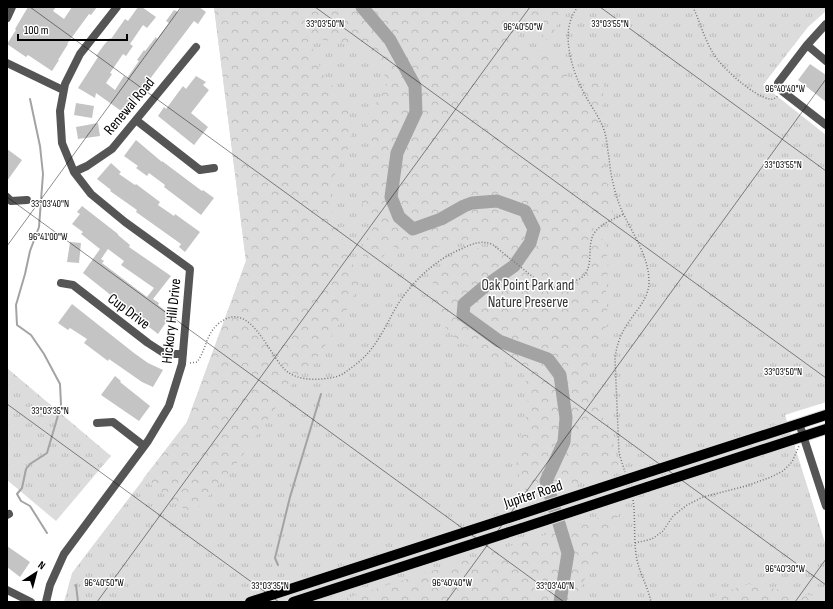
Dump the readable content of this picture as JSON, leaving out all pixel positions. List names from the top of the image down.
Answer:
{
  "streets": {
    "main road": ["Jupiter Road"],
    "street": ["Renewal Road", "Cup Drive", "Hickory Hill Drive"]
  },
  "crossings": [
    ["Renewal Road", "Hickory Hill Drive"],
    ["Cup Drive", "Hickory Hill Drive"]
  ],
  "parks": ["Oak Point Park and Nature Preserve"],
  "scale_bar": "100 m",
  "north": "top right",
  "coordinates": [
    "33°03'50\"N",
    "33°03'55\"N",
    "96°40'50\"W",
    "96°40'40\"W",
    "33°03'40\"N",
    "96°41'00\"W",
    "33°03'35\"N",
    "96°40'30\"W"
  ]
}
